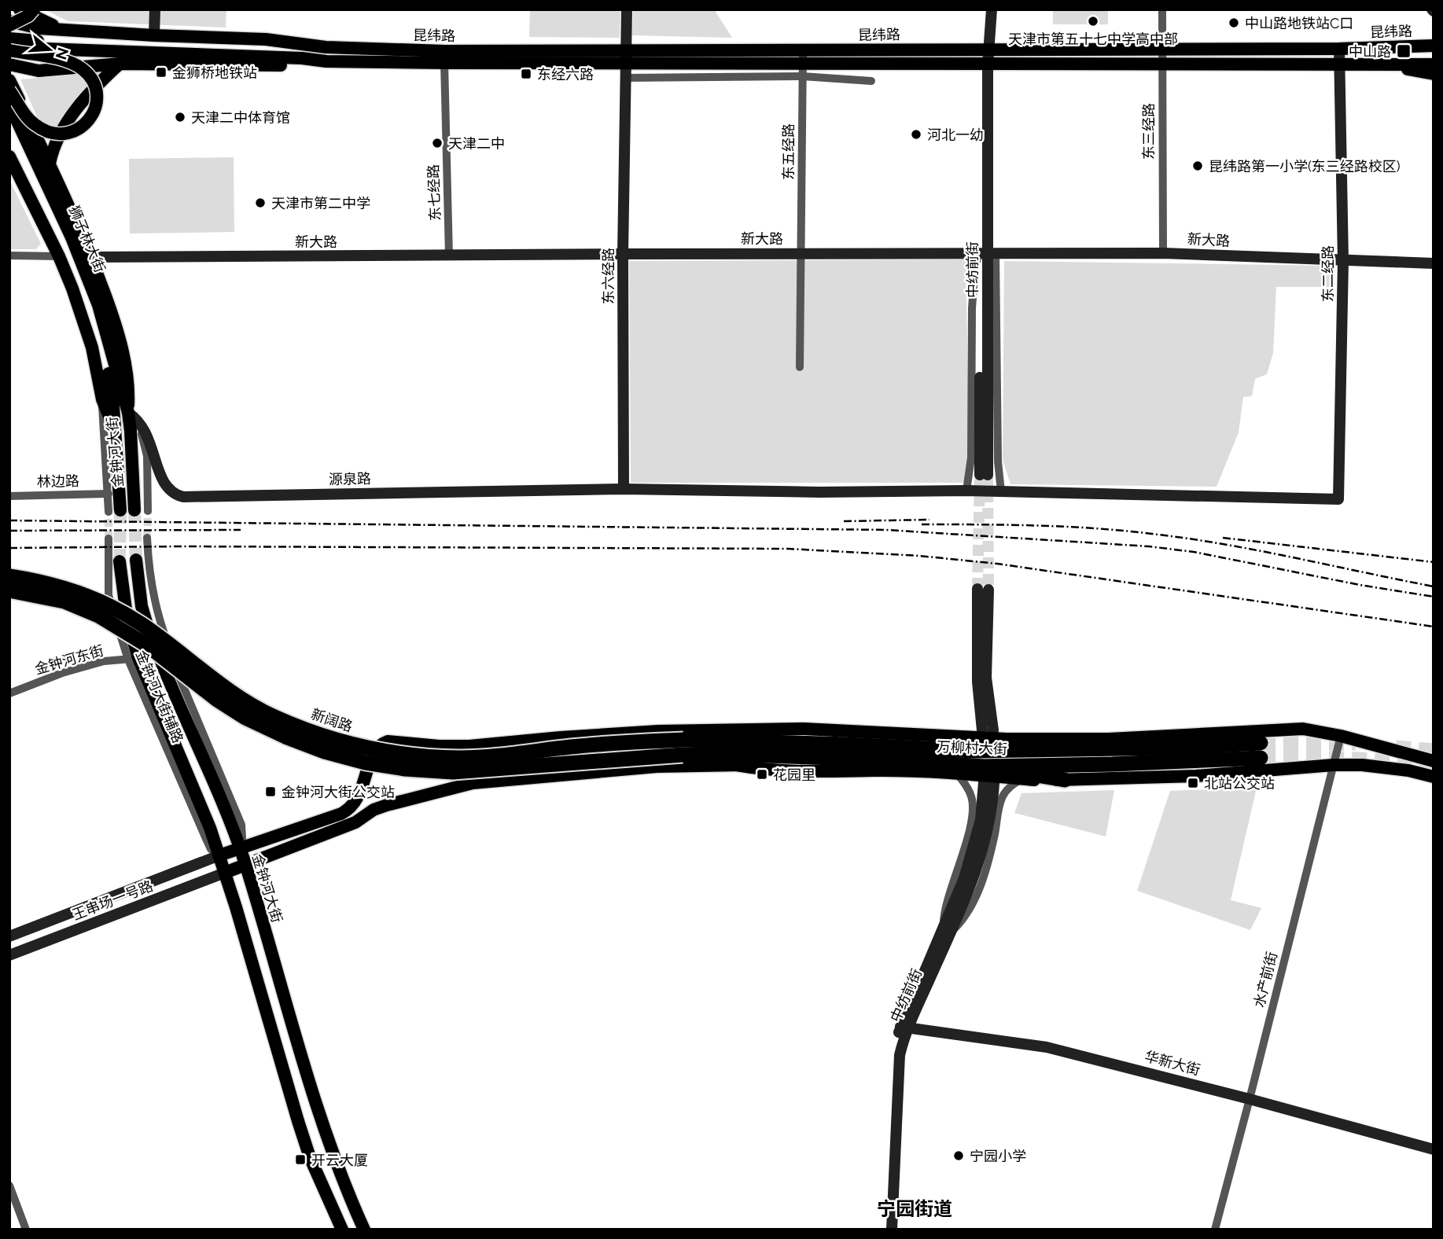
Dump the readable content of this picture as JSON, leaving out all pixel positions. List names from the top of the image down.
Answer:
{
  "streets": {
    "highway": ["新阔路", "万柳村大街"],
    "main road": ["昆纬路", "狮子林大街", "金钟河大街"],
    "street": [
      "东三经路",
      "东五经路",
      "东七经路",
      "新大路",
      "中纺前街",
      "东二经路",
      "东六经路",
      "源泉路",
      "林边路",
      "金钟河东街",
      "金钟河大街辅路",
      "王串场一号路",
      "水产前街",
      "华新大街"
    ]
  },
  "crossings": [
    ["昆纬路", "东三经路"],
    ["昆纬路", "东五经路"],
    ["昆纬路", "东七经路"],
    ["昆纬路", "中纺前街"],
    ["昆纬路", "东二经路"],
    ["昆纬路", "东六经路"],
    ["东三经路", "新大路"],
    ["东五经路", "新大路"],
    ["东七经路", "新大路"],
    ["新大路", "中纺前街"],
    ["新大路", "东二经路"],
    ["新大路", "东六经路"],
    ["狮子林大街", "金钟河大街"],
    ["中纺前街", "华新大街"],
    ["东二经路", "源泉路"],
    ["东六经路", "源泉路"],
    ["金钟河大街", "源泉路"],
    ["金钟河大街", "金钟河大街辅路"],
    ["金钟河东街", "金钟河大街辅路"],
    ["金钟河大街辅路", "王串场一号路"],
    ["新阔路", "万柳村大街"],
    ["水产前街", "华新大街"]
  ],
  "districts": ["宁园街道"],
  "places": {
    "other": [
      "天津市第五十七中学高中部",
      "中山路地铁站C口",
      "天津二中体育馆",
      "河北一幼",
      "天津二中",
      "昆纬路第一小学(东三经路校区)",
      "天津市第二中学",
      "宁园小学"
    ],
    "transit": [
      "中山路",
      "金狮桥地铁站",
      "东经六路",
      "花园里",
      "北站公交站",
      "金钟河大街公交站",
      "开云大厦"
    ]
  },
  "north": "right"
}
